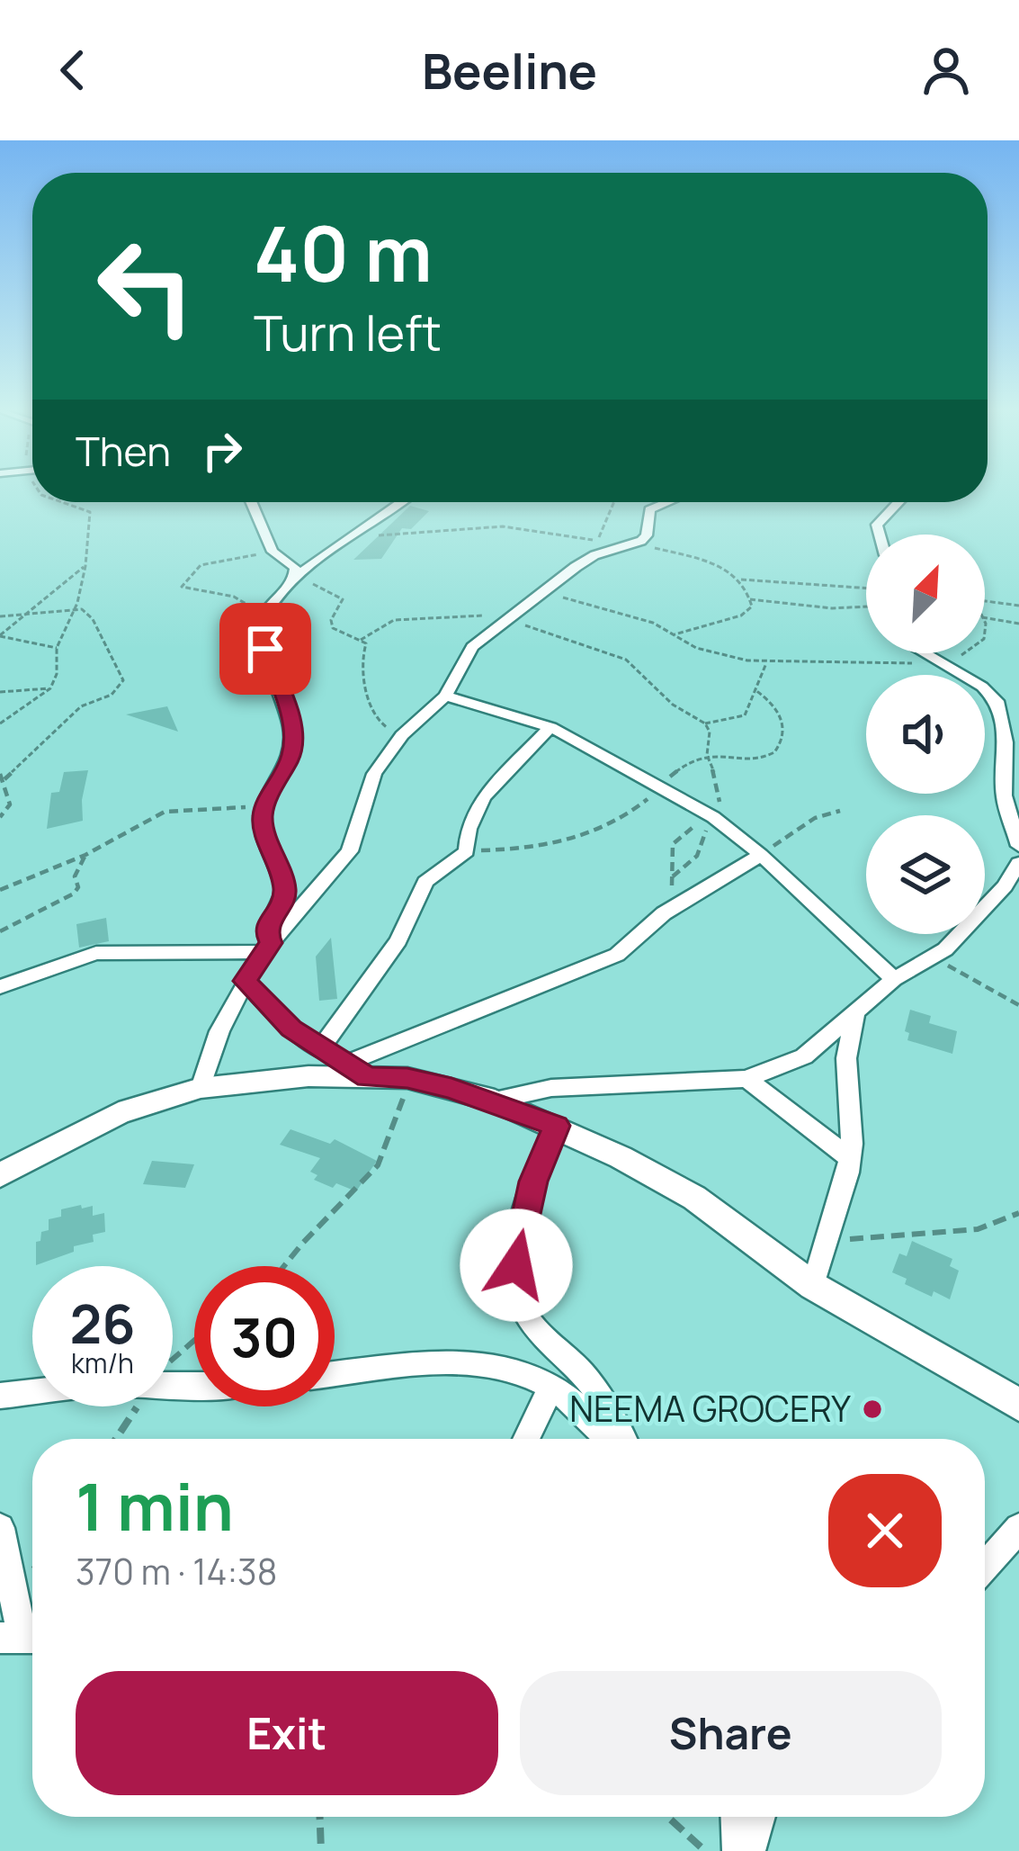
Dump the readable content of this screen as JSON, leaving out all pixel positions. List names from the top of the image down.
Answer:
{
  "places": ["NEEMA GROCERY"],
  "north": "top right",
  "page": {
    "header": "Beeline",
    "turn": ["40 m", "Turn left"],
    "then": "Then",
    "speed": "26 km/h",
    "limit": "30",
    "heading": ["1 min", "370 m · 14:38"],
    "buttons": ["Exit", "Share"]
  }
}
